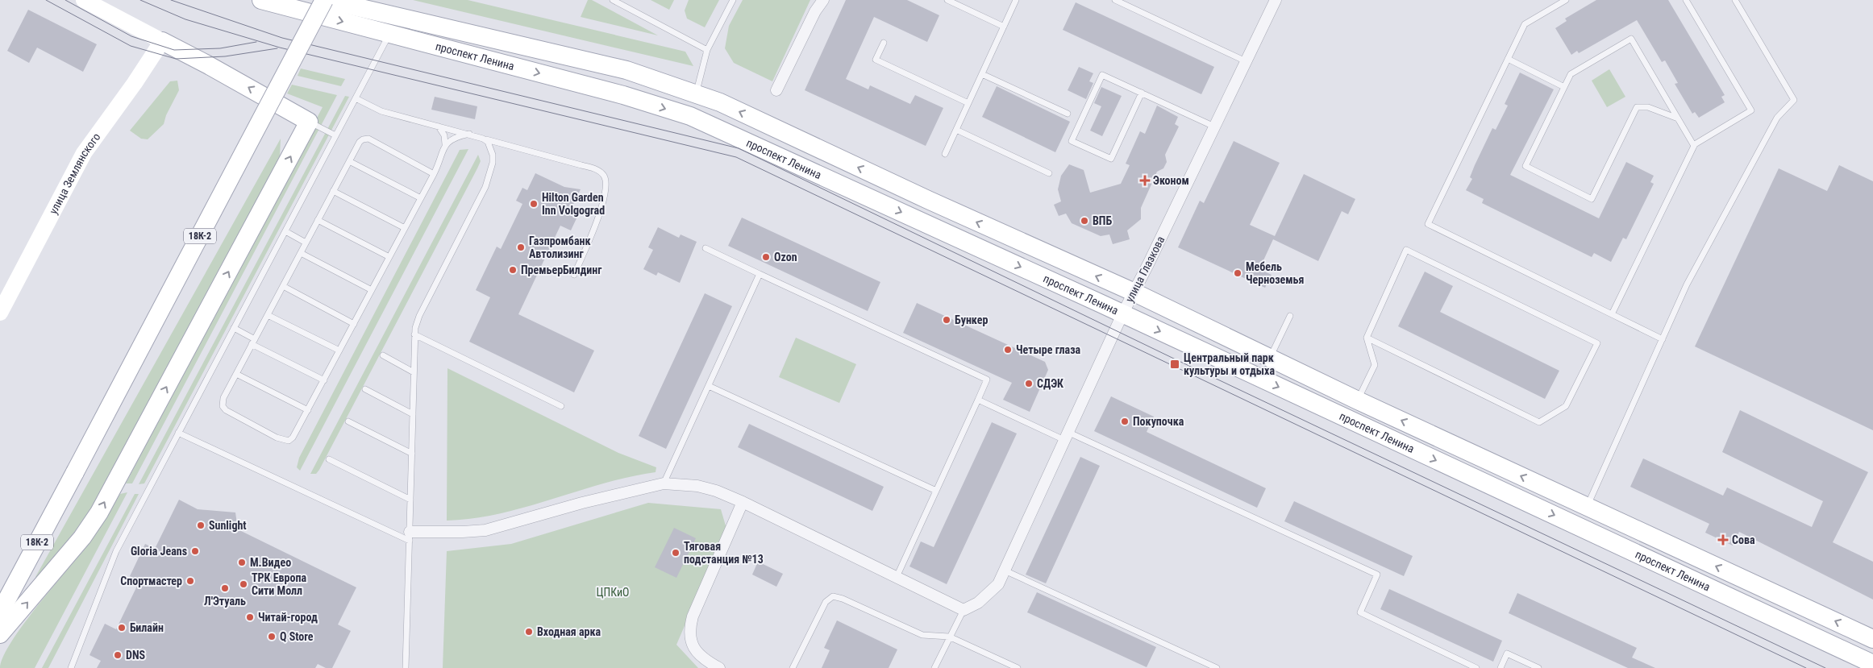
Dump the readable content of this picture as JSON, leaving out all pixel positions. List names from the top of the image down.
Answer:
{
  "streets": {
    "main road": ["проспект Ленина", "улица Землянского", "18К-2"],
    "street": ["улица Глазкова"]
  },
  "crossings": [
    ["проспект Ленина", "18К-2"],
    ["проспект Ленина", "улица Глазкова"]
  ],
  "parks": ["ЦПКиО"],
  "places": {
    "health": ["Эконом", "Сова"],
    "other": [
      "Hilton Garden Inn Volgograd",
      "ВПБ",
      "Газпромбанк Автолизинг",
      "Ozon",
      "ПремьерБилдинг",
      "Мебель Черноземья",
      "Бункер",
      "Четыре глаза",
      "СДЭК",
      "Покупочка",
      "Sunlight",
      "Gloria Jeans",
      "Тяговая подстанция №13",
      "М.Видео",
      "Спортмастер",
      "ТРК Европа Сити Молл",
      "Л'Этуаль",
      "Читай-город",
      "Билайн",
      "Входная арка",
      "Q Store",
      "DNS"
    ],
    "transit": ["Центральный парк культуры и отдыха"]
  }
}
